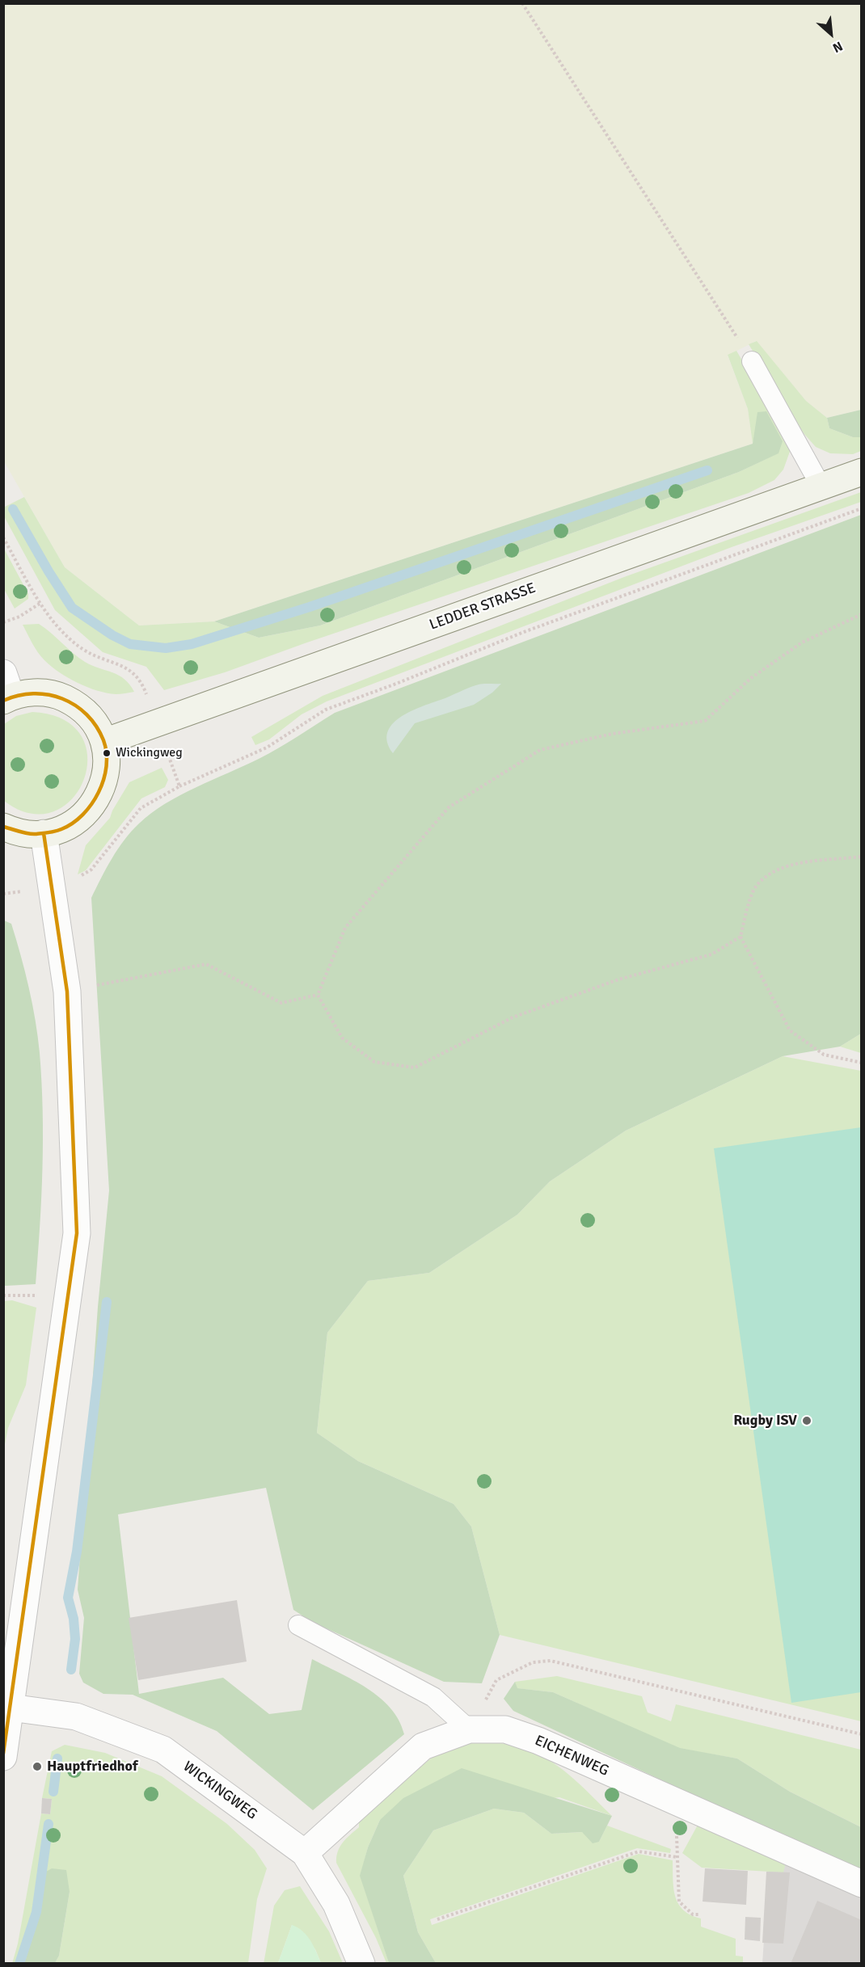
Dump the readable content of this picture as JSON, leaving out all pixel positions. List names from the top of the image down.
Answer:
{
  "streets": {
    "main road": ["LEDDER STRASSE"],
    "street": ["EICHENWEG", "WICKINGWEG"]
  },
  "crossings": [
    ["EICHENWEG", "WICKINGWEG"]
  ],
  "places": ["Wickingweg", "Rugby ISV", "Hauptfriedhof"],
  "north": "bottom right"
}
